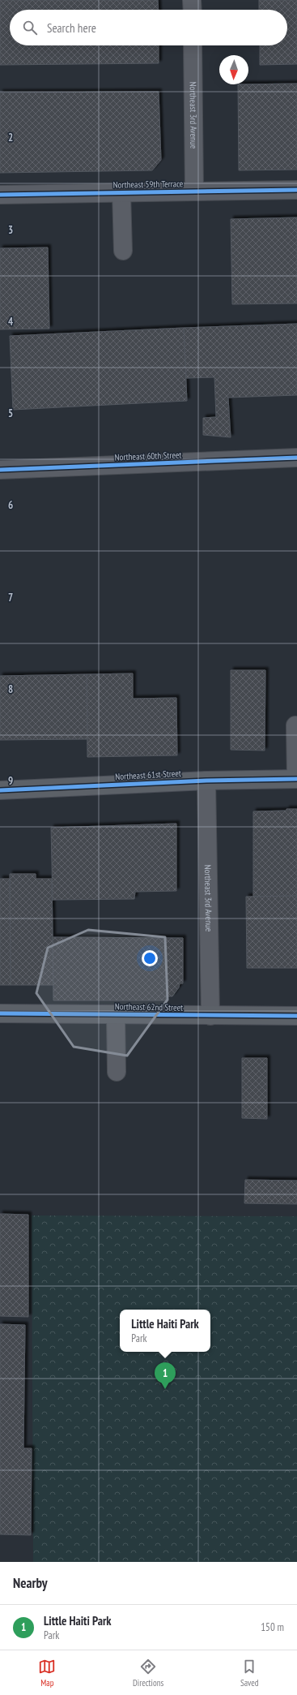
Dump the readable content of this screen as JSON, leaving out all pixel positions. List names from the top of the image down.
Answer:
{
  "streets": {
    "main road": ["Northeast 61st Street", "Northeast 62nd Street"],
    "street": ["Northeast 3rd Avenue", "Northeast 59th Terrace", "Northeast 60th Street"]
  },
  "crossings": [
    ["Northeast 3rd Avenue", "Northeast 59th Terrace"],
    ["Northeast 3rd Avenue", "Northeast 61st Street"],
    ["Northeast 3rd Avenue", "Northeast 62nd Street"]
  ],
  "north": "bottom",
  "page": {
    "search": "Search here",
    "popup": ["Little Haiti Park", "Park"],
    "pins": "1",
    "heading": "Nearby",
    "list": [
      {
        "mark": "1",
        "name": "Little Haiti Park",
        "note": "Park",
        "value": "150 m"
      }
    ],
    "nav": ["Map", "Directions", "Saved"]
  },
  "grid": {
    "rows": [
      "2",
      "3",
      "4",
      "5",
      "6",
      "7",
      "8",
      "9"
    ]
  }
}
